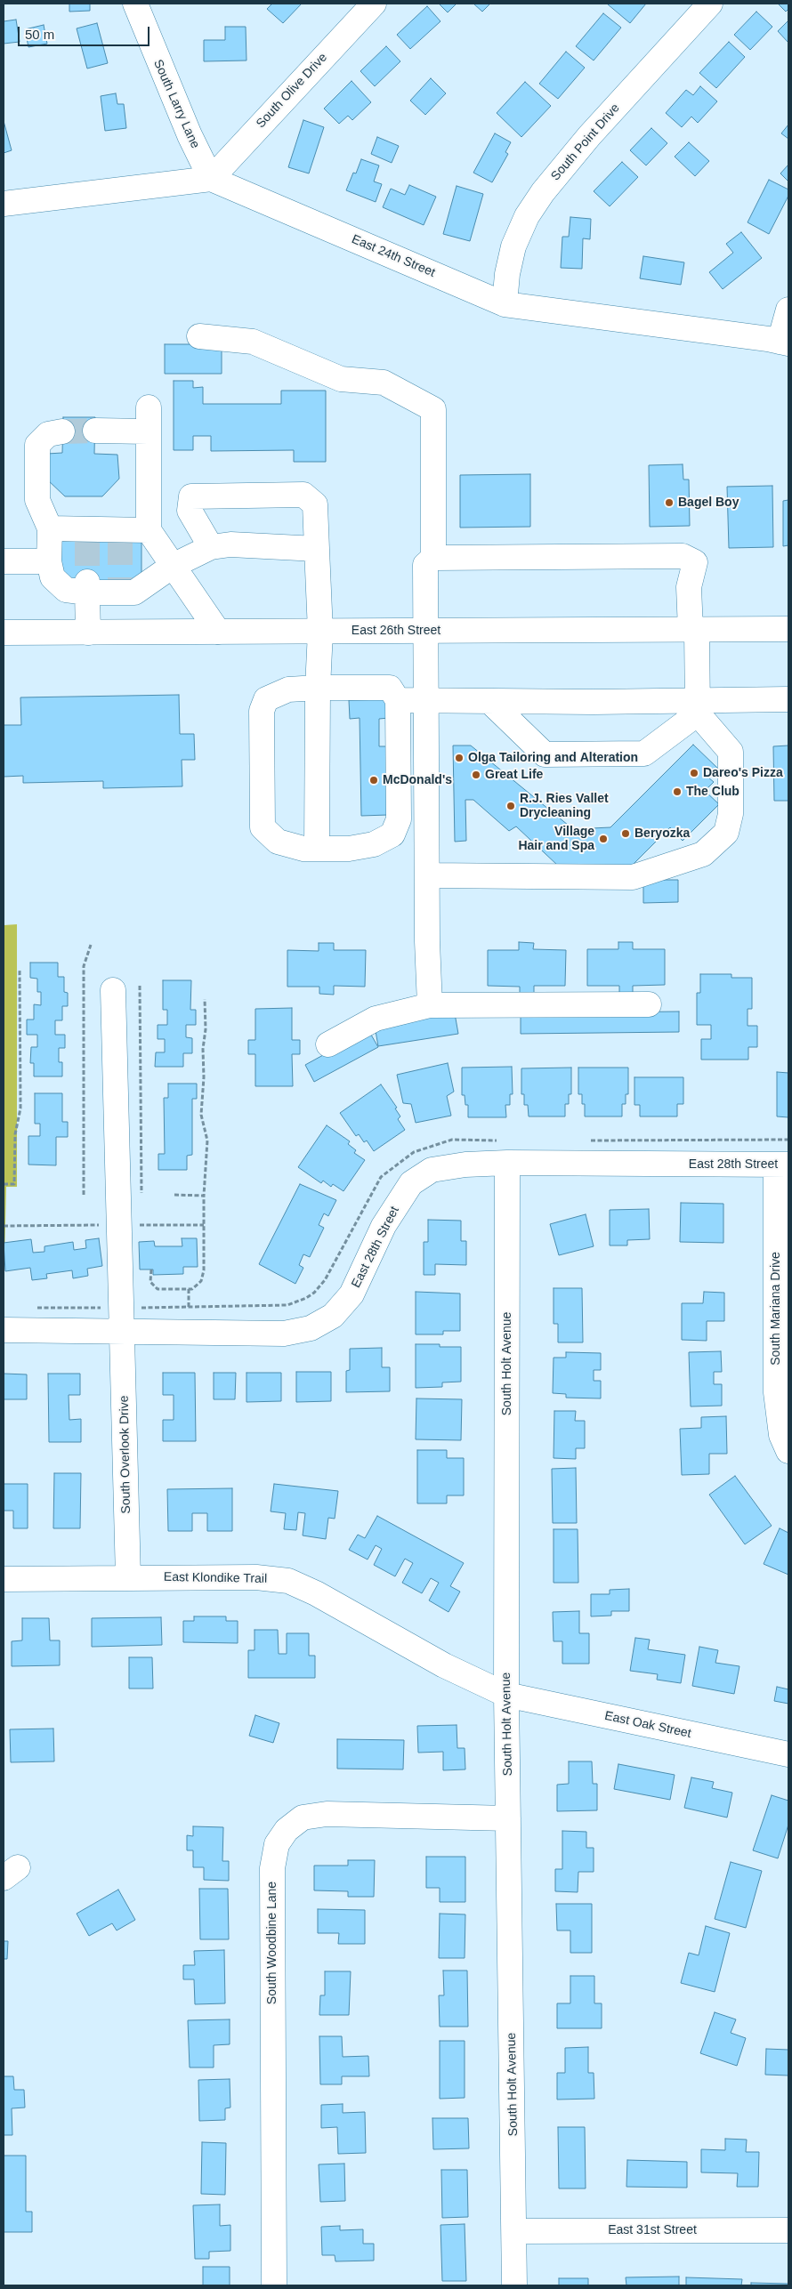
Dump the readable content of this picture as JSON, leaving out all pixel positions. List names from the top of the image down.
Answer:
{
  "streets": {
    "street": [
      "South Olive Drive",
      "South Larry Lane",
      "South Point Drive",
      "East 24th Street",
      "East 26th Street",
      "East 28th Street",
      "South Mariana Drive",
      "South Holt Avenue",
      "South Overlook Drive",
      "East Klondike Trail",
      "East Oak Street",
      "South Woodbine Lane",
      "East 31st Street"
    ]
  },
  "crossings": [
    ["South Olive Drive", "South Larry Lane"],
    ["South Olive Drive", "East 24th Street"],
    ["South Larry Lane", "East 24th Street"],
    ["South Point Drive", "East 24th Street"],
    ["East 28th Street", "South Mariana Drive"],
    ["East 28th Street", "South Holt Avenue"],
    ["East 28th Street", "South Overlook Drive"],
    ["South Holt Avenue", "East Klondike Trail"],
    ["South Holt Avenue", "East Oak Street"],
    ["South Holt Avenue", "South Woodbine Lane"],
    ["South Holt Avenue", "East 31st Street"],
    ["South Overlook Drive", "East Klondike Trail"],
    ["East Klondike Trail", "East Oak Street"]
  ],
  "places": [
    "Bagel Boy",
    "Olga Tailoring and Alteration",
    "Dareo's Pizza",
    "Great Life",
    "McDonald's",
    "The Club",
    "R.J. Ries Vallet Drycleaning",
    "Beryozka",
    "Village Hair and Spa"
  ],
  "scale_bar": "50 m"
}
